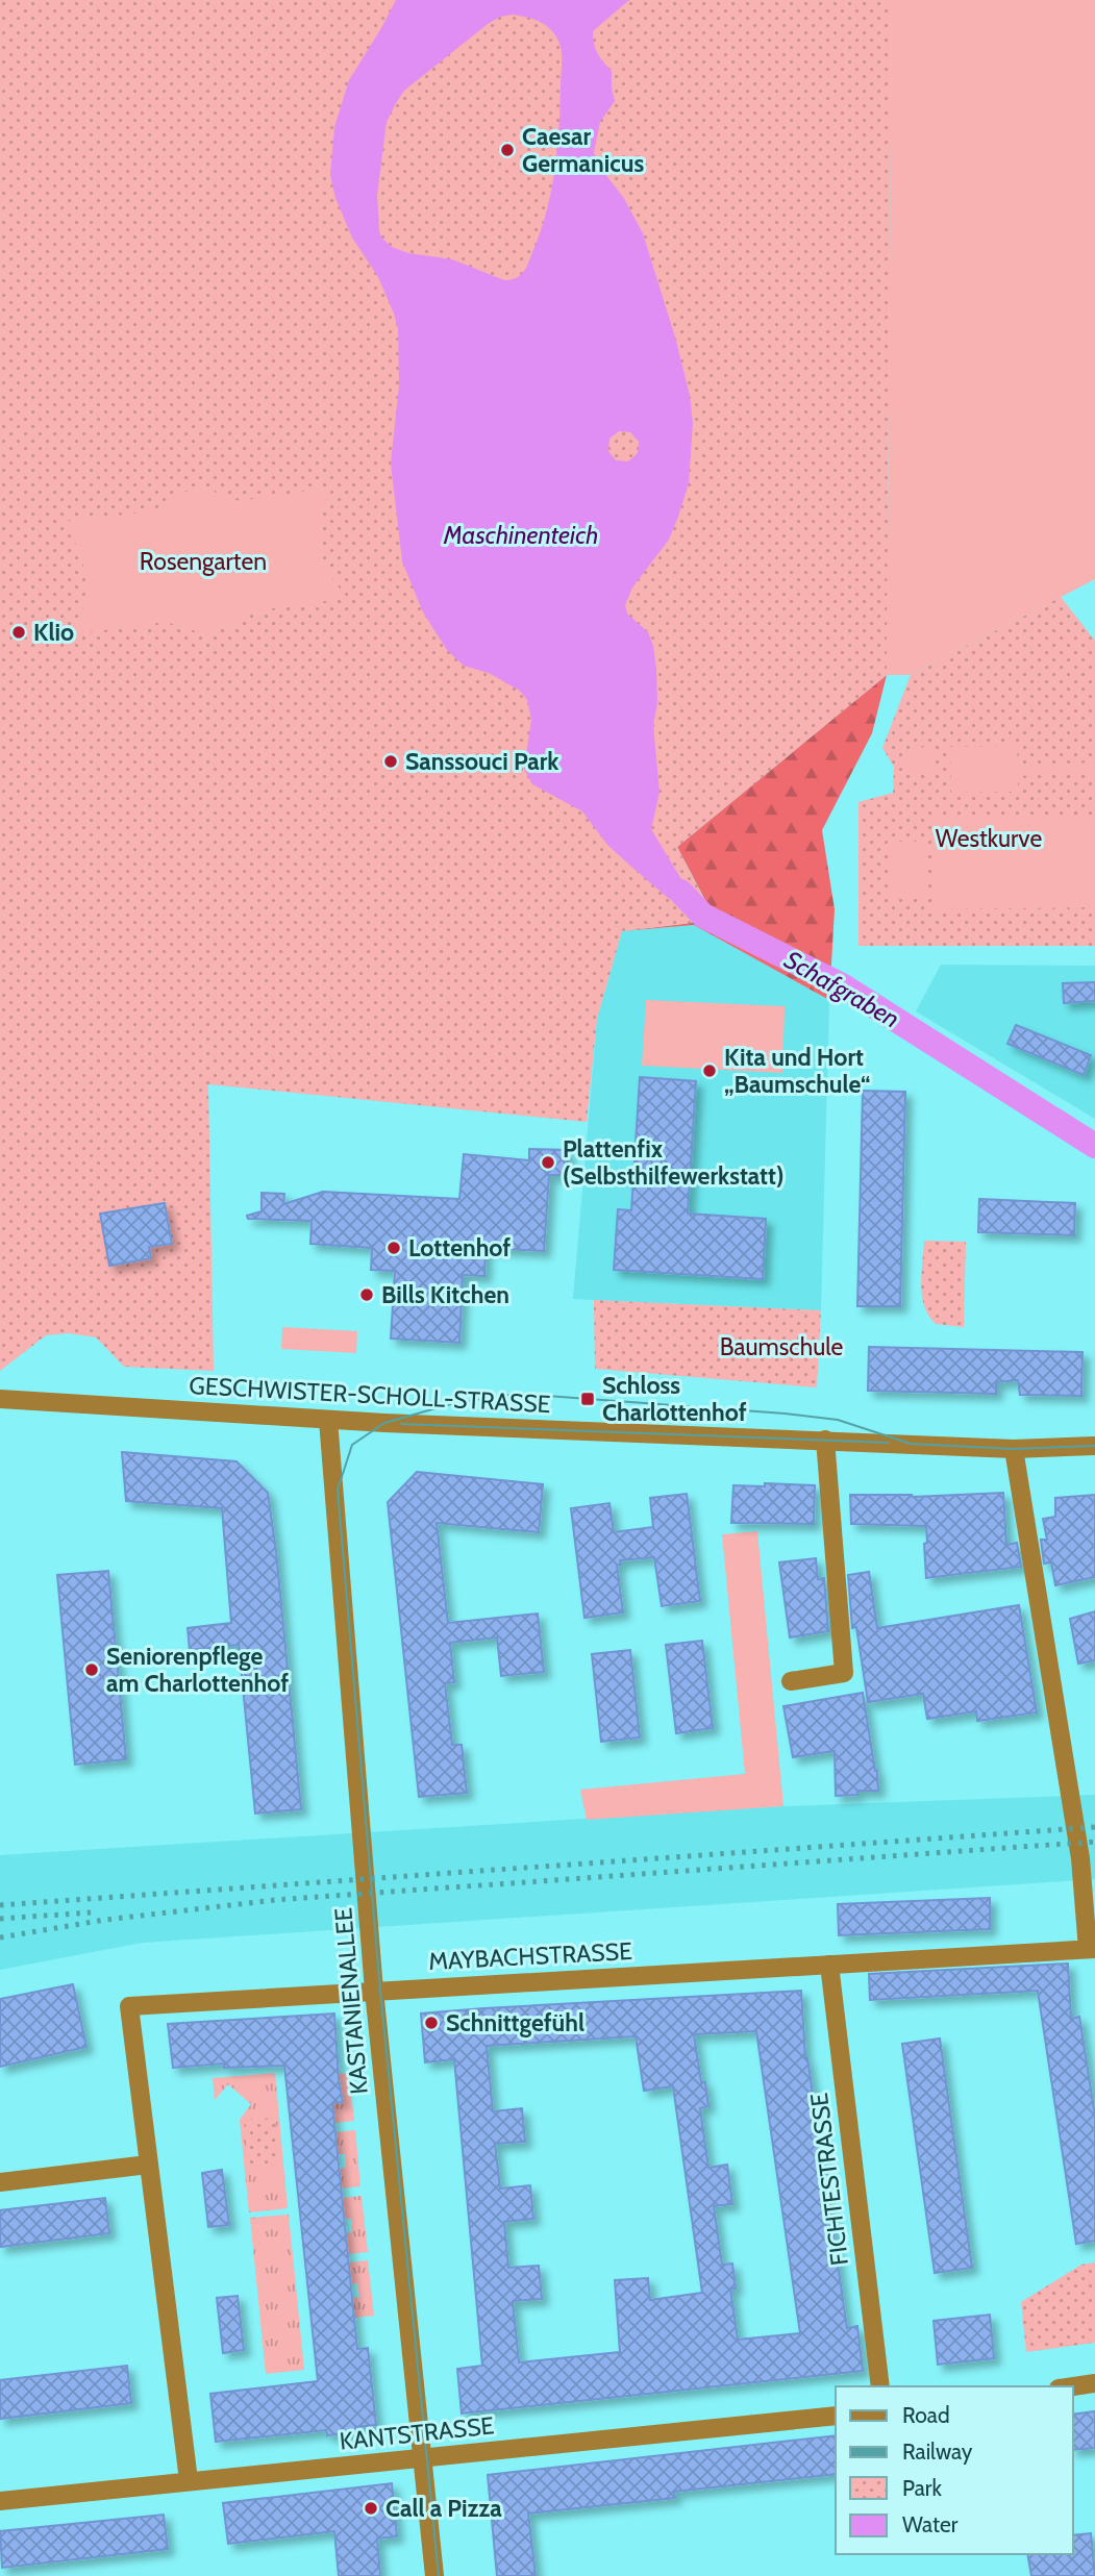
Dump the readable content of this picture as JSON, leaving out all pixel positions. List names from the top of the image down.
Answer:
{
  "streets": {
    "street": [
      "GESCHWISTER-SCHOLL-STRASSE",
      "MAYBACHSTRASSE",
      "KASTANIENALLEE",
      "FICHTESTRASSE",
      "KANTSTRASSE"
    ]
  },
  "crossings": [
    ["GESCHWISTER-SCHOLL-STRASSE", "KASTANIENALLEE"],
    ["MAYBACHSTRASSE", "KASTANIENALLEE"],
    ["MAYBACHSTRASSE", "FICHTESTRASSE"],
    ["MAYBACHSTRASSE", "KANTSTRASSE"],
    ["KASTANIENALLEE", "KANTSTRASSE"]
  ],
  "water": ["Maschinenteich", "Schafgraben"],
  "parks": ["Rosengarten", "Westkurve", "Baumschule"],
  "places": {
    "other": [
      "Caesar Germanicus",
      "Klio",
      "Sanssouci Park",
      "Kita und Hort „Baumschule“",
      "Plattenfix (Selbsthilfewerkstatt)",
      "Lottenhof",
      "Bills Kitchen",
      "Seniorenpflege am Charlottenhof",
      "Schnittgefühl",
      "Call a Pizza"
    ],
    "transit": ["Schloss Charlottenhof"]
  },
  "legend": [
    "Road",
    "Railway",
    "Park",
    "Water"
  ]
}
